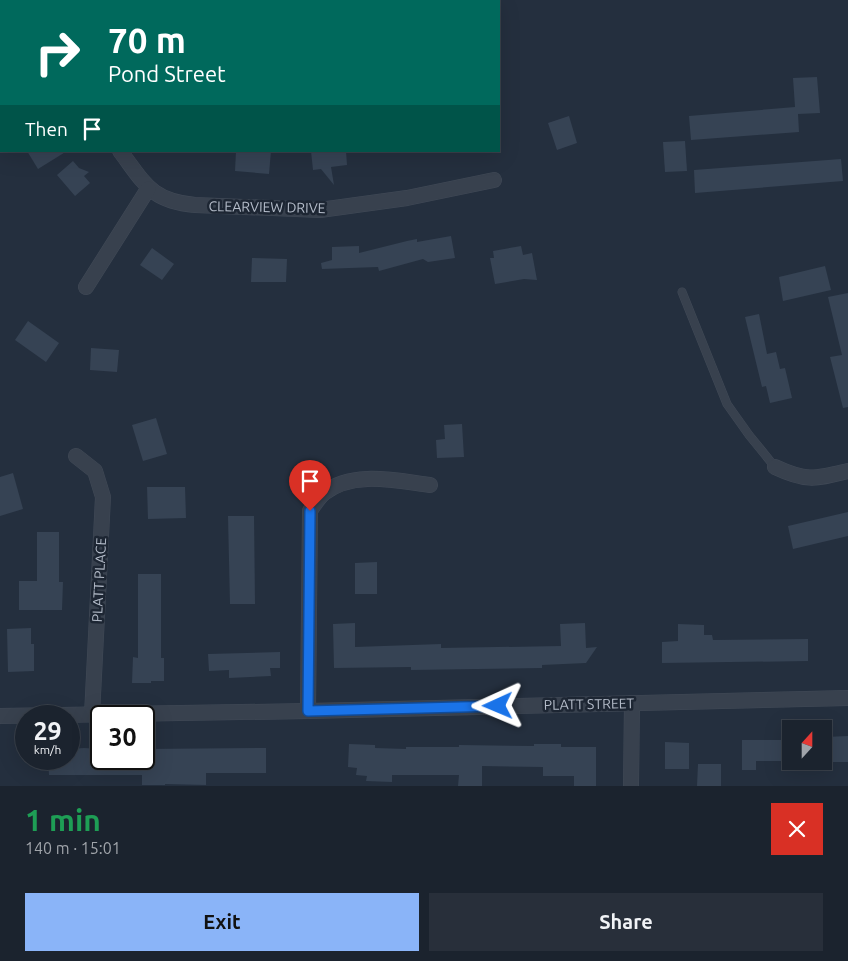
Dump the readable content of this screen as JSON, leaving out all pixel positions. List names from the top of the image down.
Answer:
{
  "streets": {
    "street": ["CLEARVIEW DRIVE", "PLATT PLACE", "PLATT STREET"]
  },
  "north": "top",
  "page": {
    "turn": ["70 m", "Pond Street"],
    "then": "Then",
    "speed": "29 km/h",
    "limit": "30",
    "heading": ["1 min", "140 m · 15:01"],
    "buttons": ["Exit", "Share"]
  }
}
